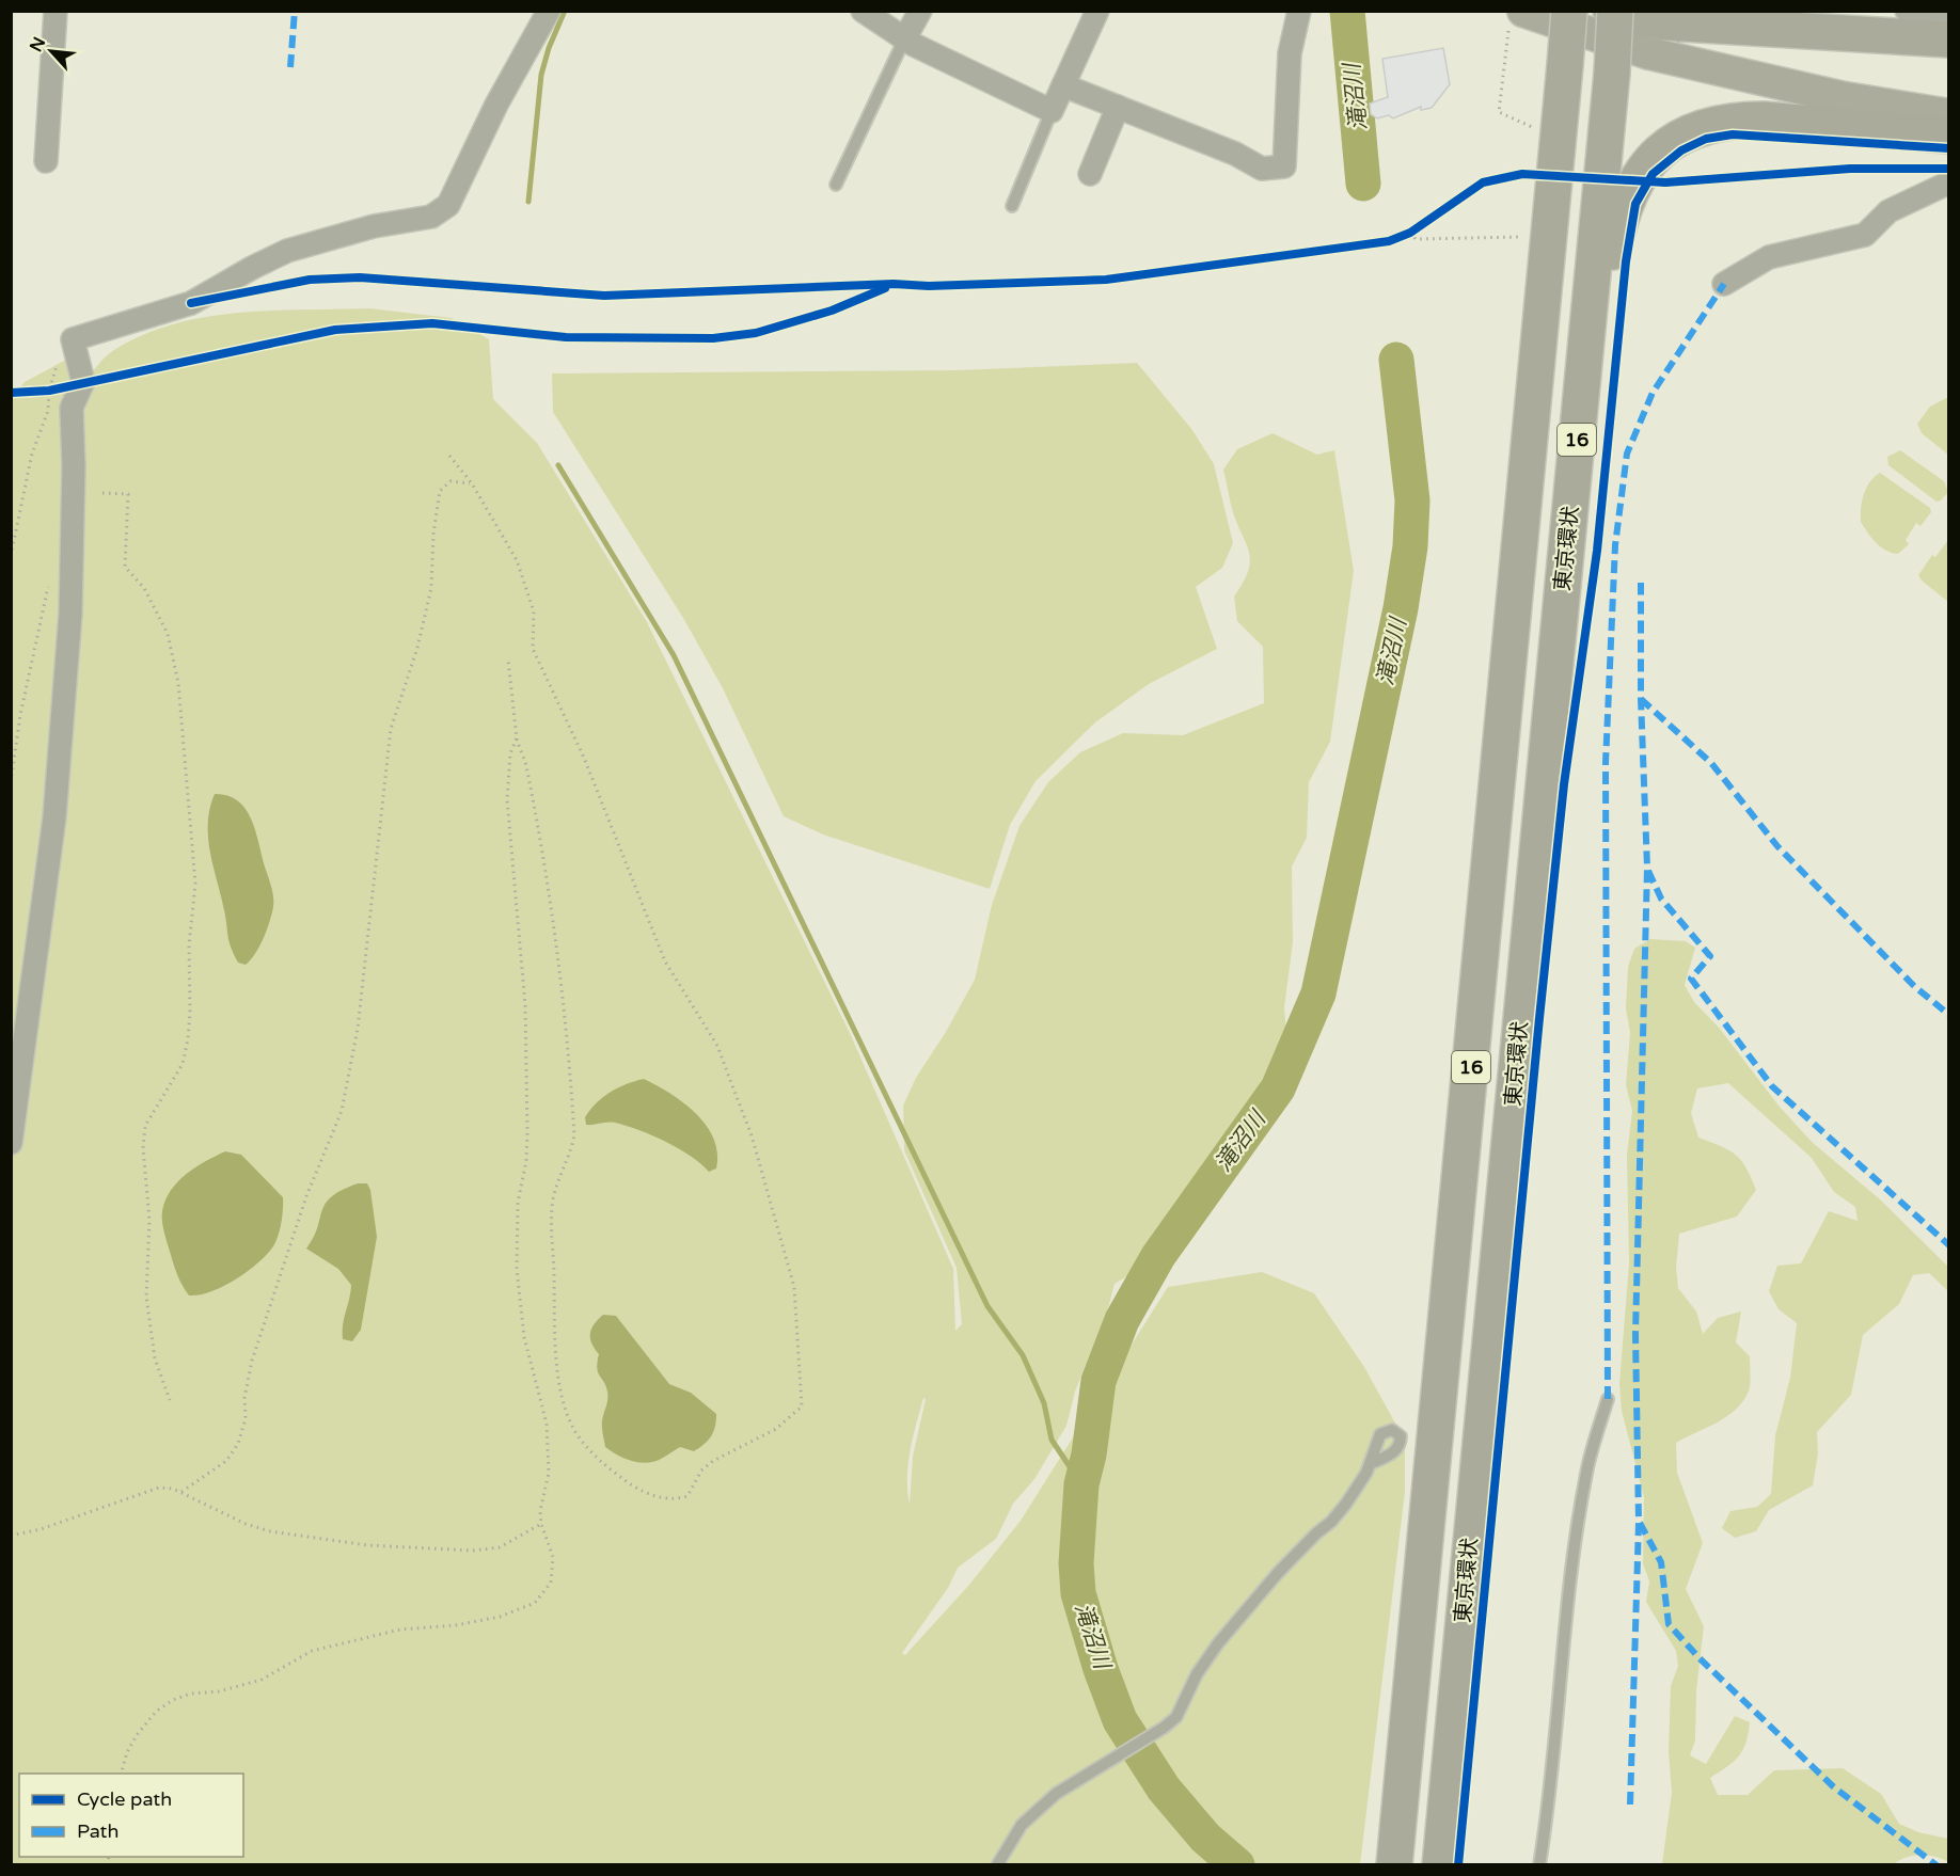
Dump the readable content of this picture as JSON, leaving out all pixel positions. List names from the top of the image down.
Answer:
{
  "streets": {
    "highway": ["16", "東京環状"]
  },
  "water": ["滝沼川"],
  "legend": ["Cycle path", "Path"],
  "north": "top left"
}
